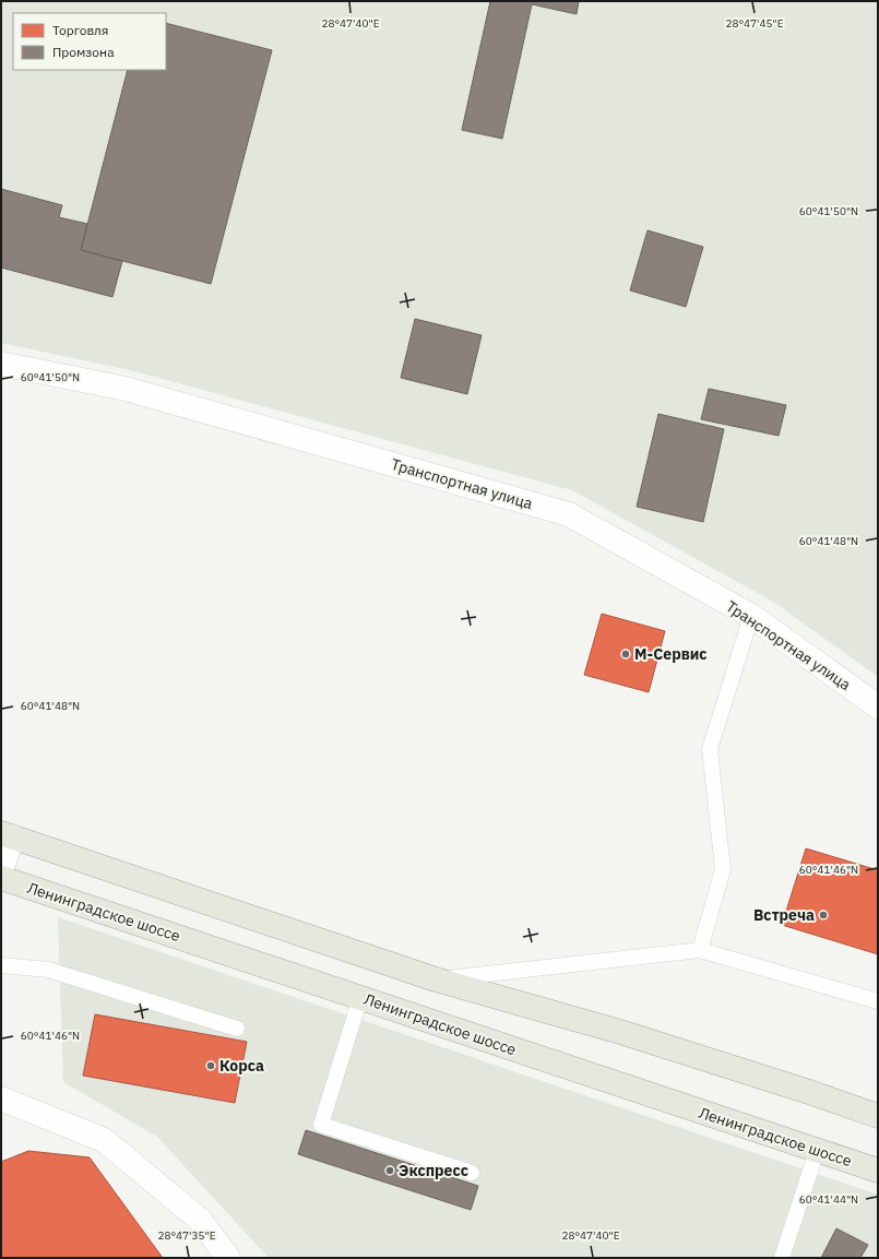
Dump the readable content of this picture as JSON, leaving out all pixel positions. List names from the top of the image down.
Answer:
{
  "streets": {
    "main road": ["Ленинградское шоссе"],
    "street": ["Транспортная улица"]
  },
  "places": [
    "М-Сервис",
    "Встреча",
    "Корса",
    "Экспресс"
  ],
  "legend": ["Торговля", "Промзона"],
  "coordinates": [
    "28°47'40\"E",
    "28°47'45\"E",
    "60°41'50\"N",
    "60°41'48\"N",
    "60°41'46\"N",
    "60°41'44\"N",
    "28°47'35\"E"
  ]
}
